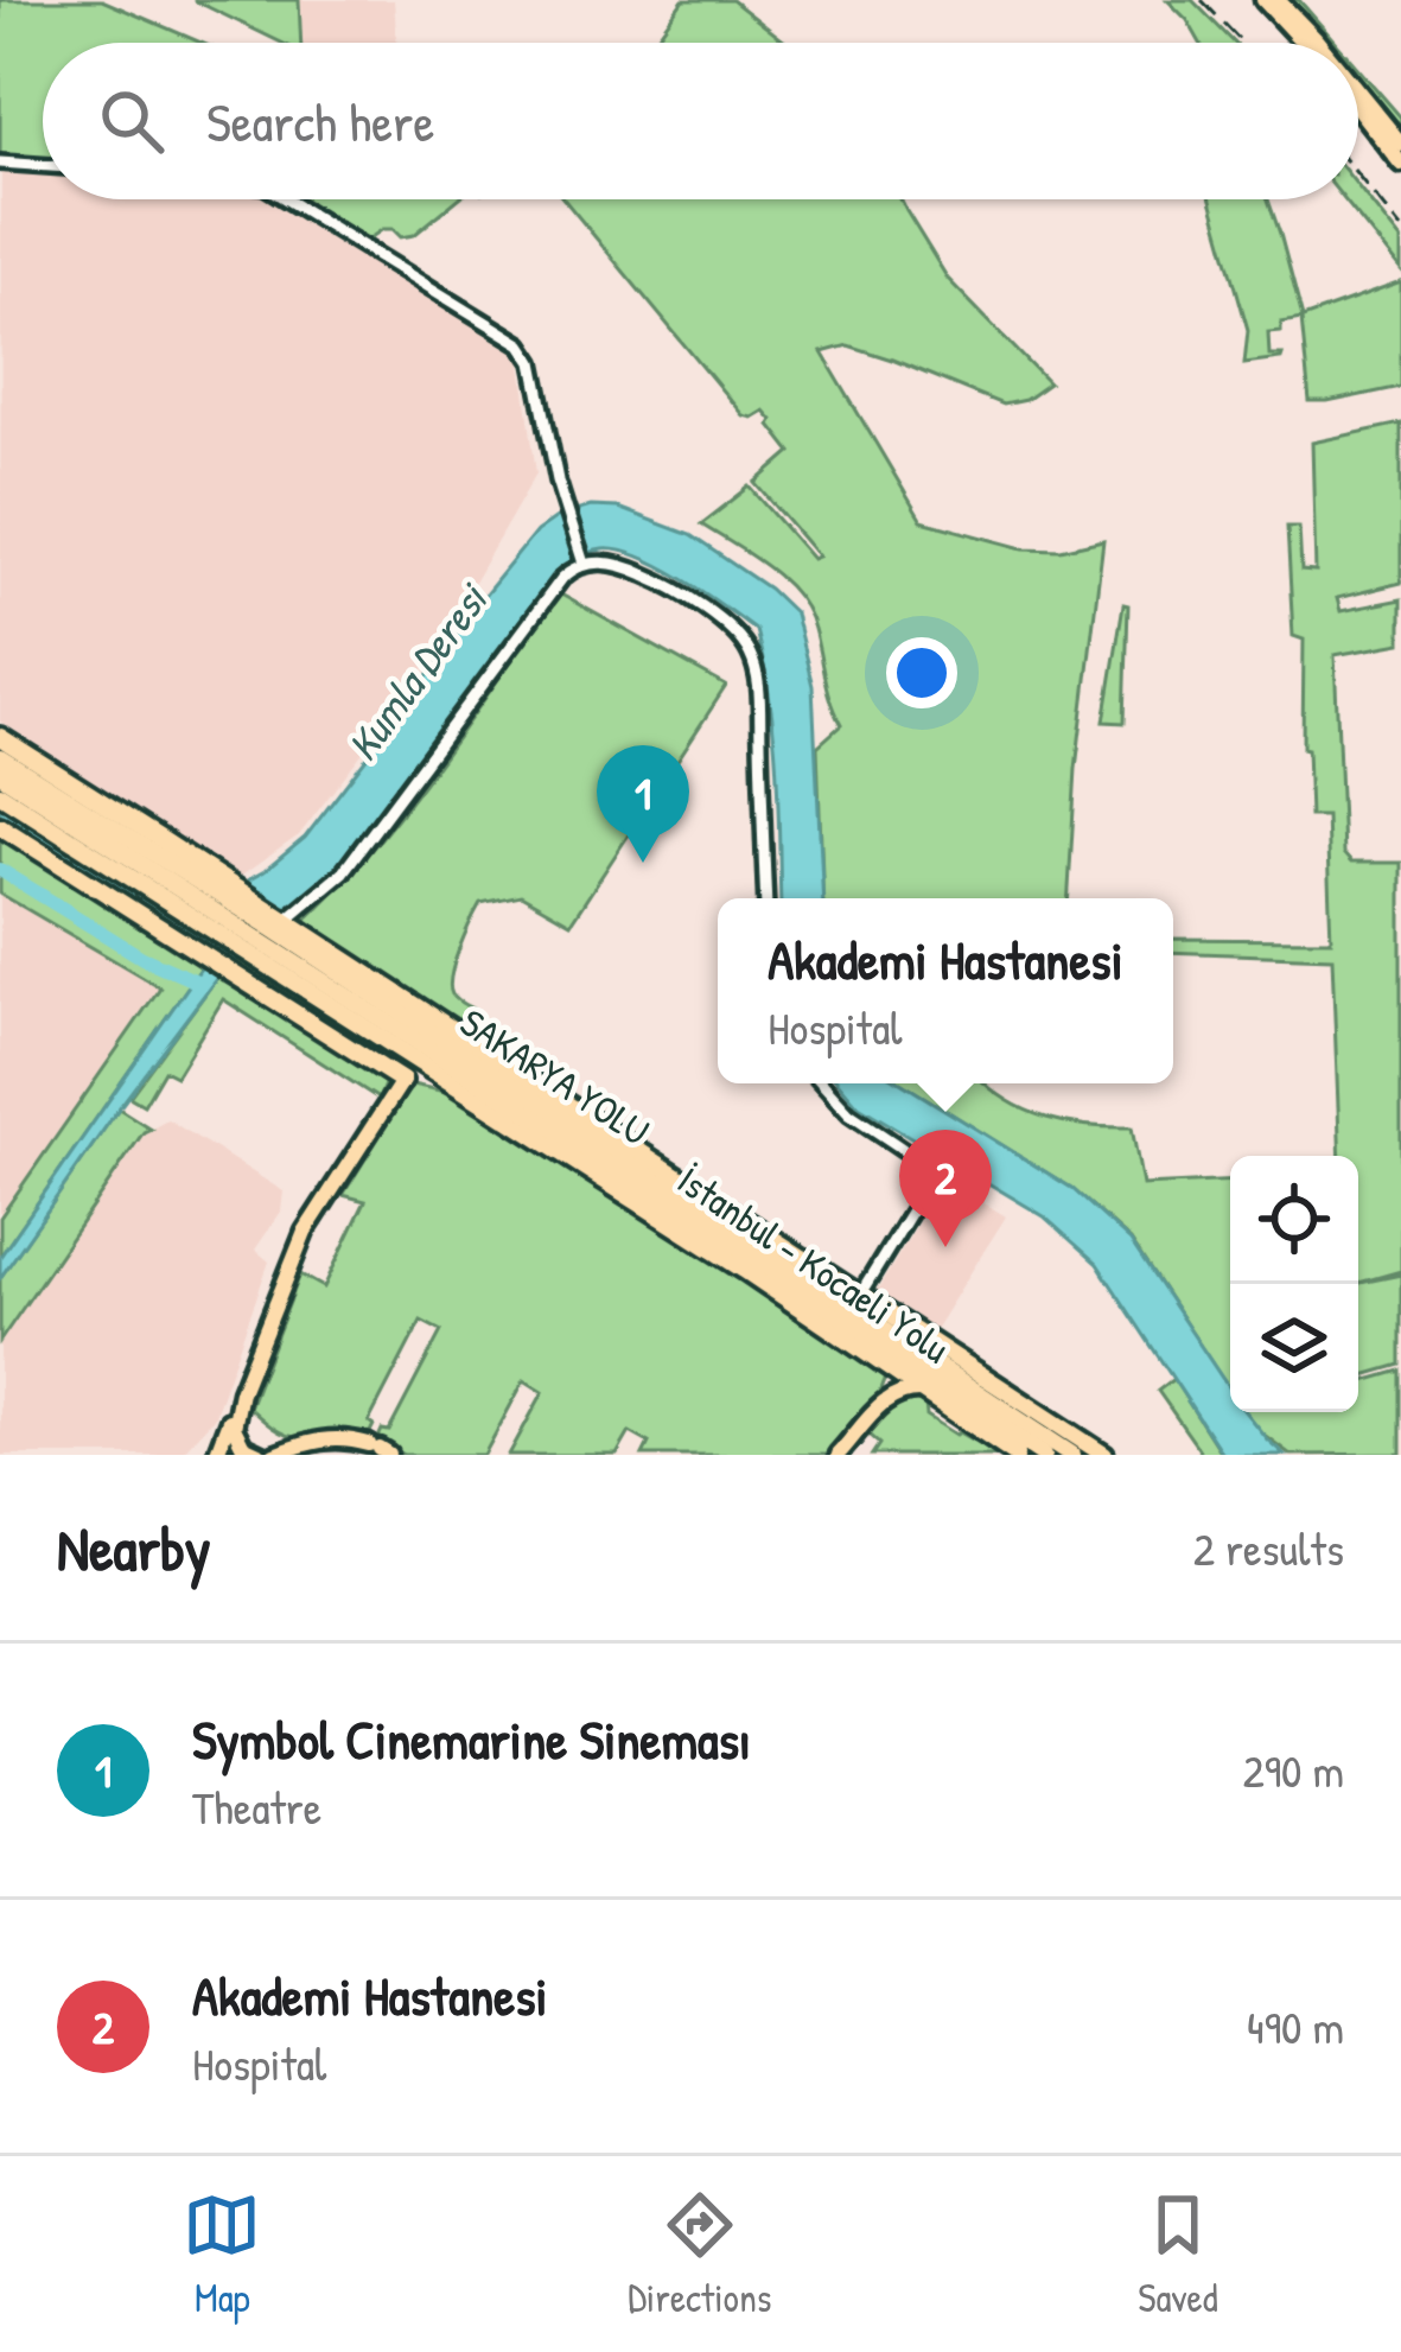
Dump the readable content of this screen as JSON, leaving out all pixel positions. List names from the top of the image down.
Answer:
{
  "streets": {
    "highway": ["SAKARYA YOLU", "İstanbul - Kocaeli Yolu"]
  },
  "crossings": [
    ["SAKARYA YOLU", "İstanbul - Kocaeli Yolu"]
  ],
  "water": ["Kumla Deresi"],
  "page": {
    "search": "Search here",
    "pins": ["1", "2"],
    "popup": ["Akademi Hastanesi", "Hospital"],
    "heading": ["Nearby", "2 results"],
    "list": [
      {
        "mark": "1",
        "name": "Symbol Cinemarine Sineması",
        "note": "Theatre",
        "value": "290 m"
      },
      {
        "mark": "2",
        "name": "Akademi Hastanesi",
        "note": "Hospital",
        "value": "490 m"
      }
    ],
    "nav": ["Map", "Directions", "Saved"]
  }
}
